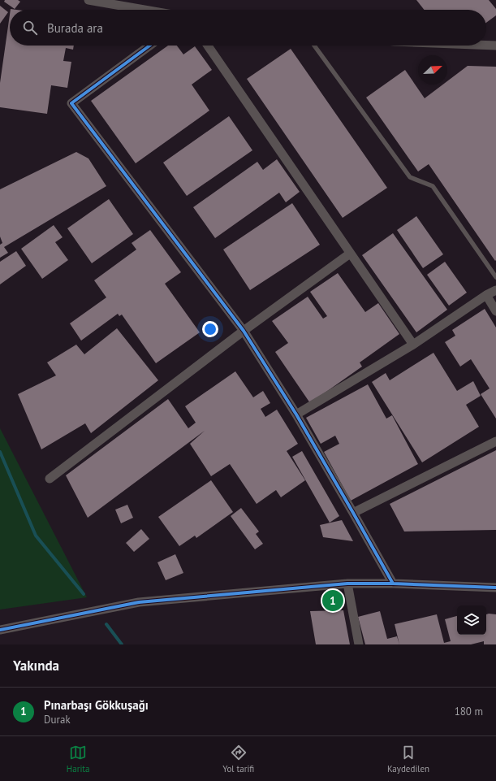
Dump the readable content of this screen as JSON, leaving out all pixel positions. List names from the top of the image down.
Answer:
{
  "north": "top right",
  "page": {
    "search": "Burada ara",
    "pins": "1",
    "heading": "Yakında",
    "list": [
      {
        "mark": "1",
        "name": "Pınarbaşı Gökkuşağı",
        "note": "Durak",
        "value": "180 m"
      }
    ],
    "nav": ["Harita", "Yol tarifi", "Kaydedilen"]
  }
}
